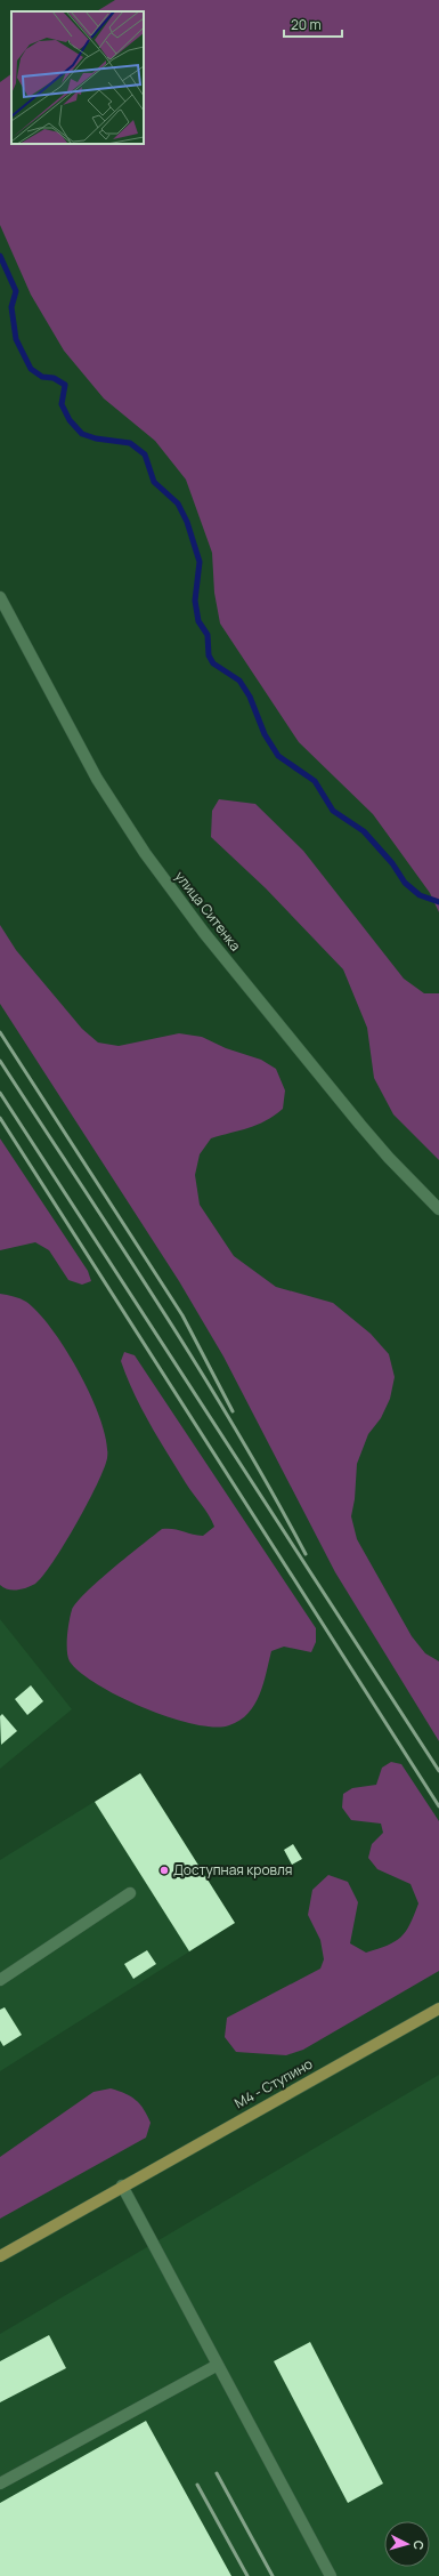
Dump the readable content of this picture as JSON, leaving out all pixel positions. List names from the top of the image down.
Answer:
{
  "streets": {
    "main road": ["М4 - Ступино"],
    "street": ["улица Ситенка"]
  },
  "places": ["Доступная кровля"],
  "scale_bar": "20 m",
  "north": "right"
}
